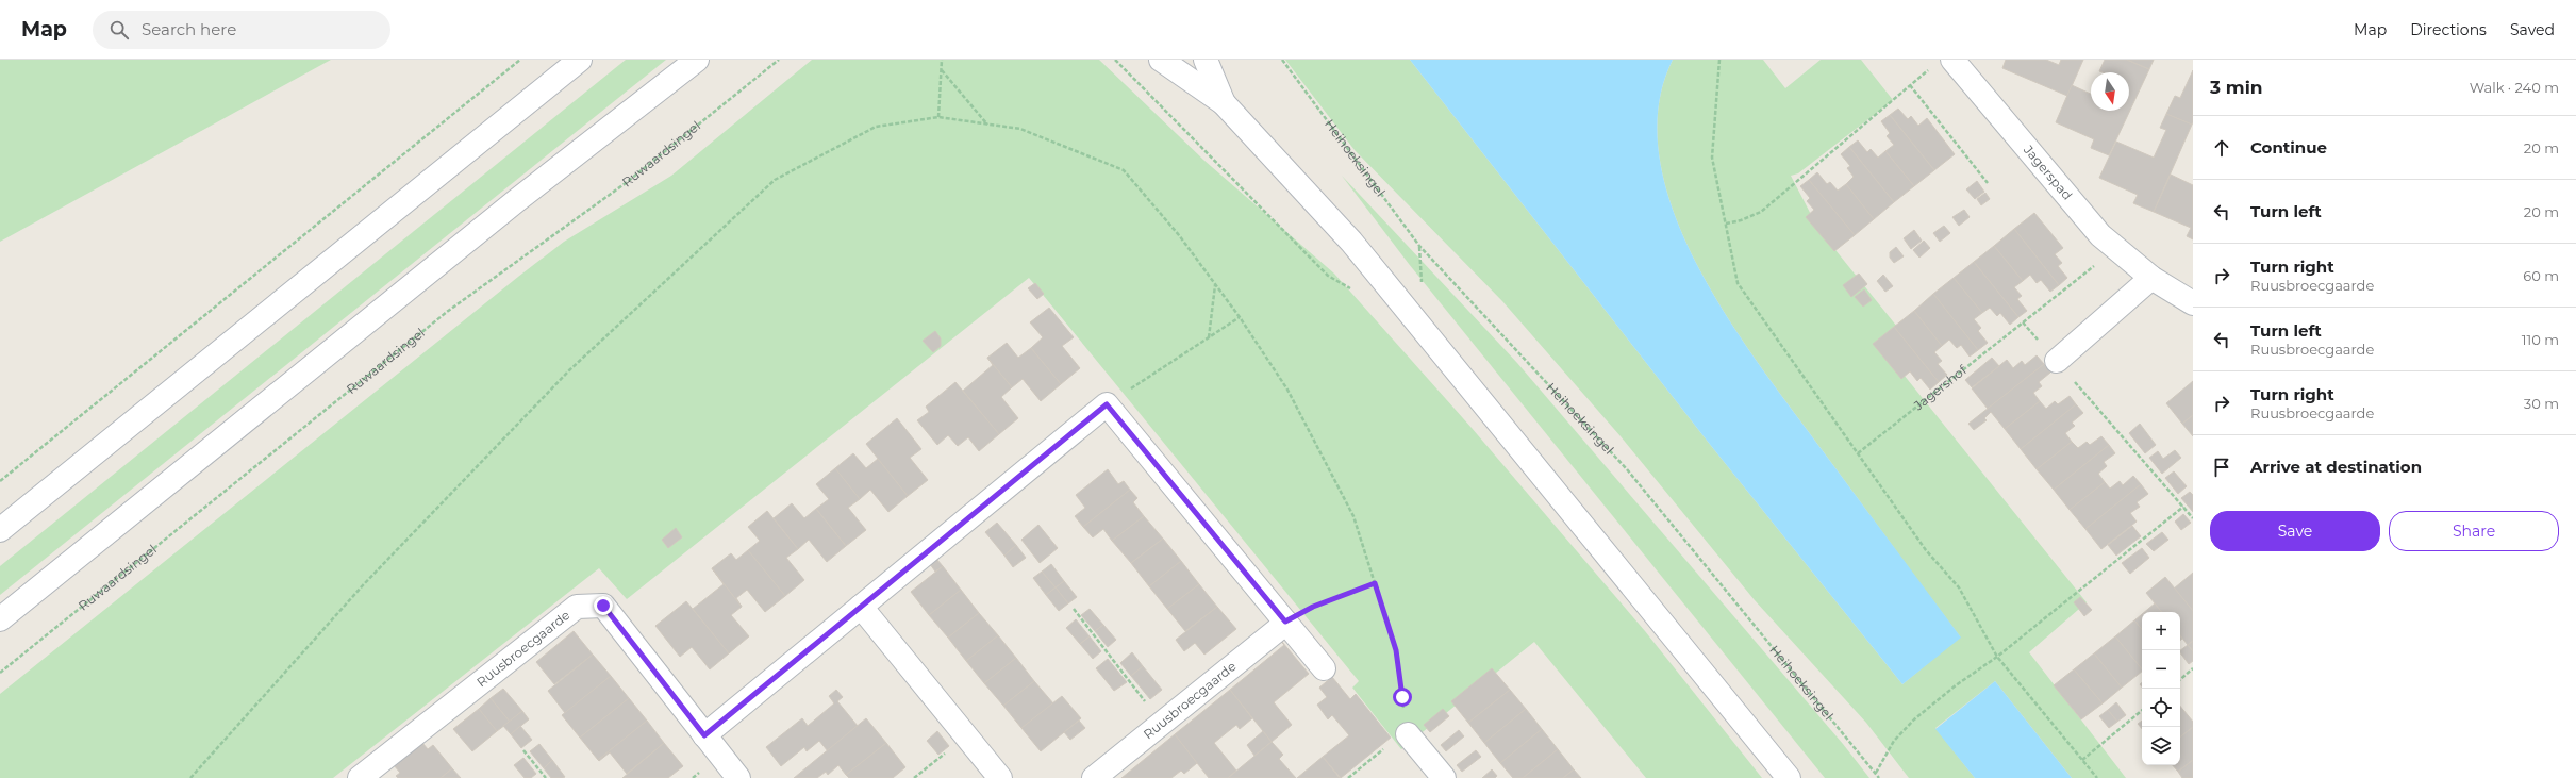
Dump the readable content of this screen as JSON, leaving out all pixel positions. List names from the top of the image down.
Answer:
{
  "streets": {
    "street": ["Jagerspad", "Ruusbroecgaarde"],
    "path": ["Ruwaardsingel", "Heihoeksingel", "Jagershof"]
  },
  "crossings": [
    ["Jagerspad", "Jagershof"]
  ],
  "north": "bottom",
  "page": {
    "header": "Map",
    "search": "Search here",
    "nav": ["Map", "Directions", "Saved"],
    "heading": ["3 min", "Walk · 240 m"],
    "list": [
      ["Continue", "20 m"],
      ["Turn left", "20 m"],
      ["Turn right", "Ruusbroecgaarde", "60 m"],
      ["Turn left", "Ruusbroecgaarde", "110 m"],
      ["Turn right", "Ruusbroecgaarde", "30 m"],
      "Arrive at destination"
    ],
    "buttons": ["Save", "Share"],
    "map_buttons": ["+", "−"]
  }
}
